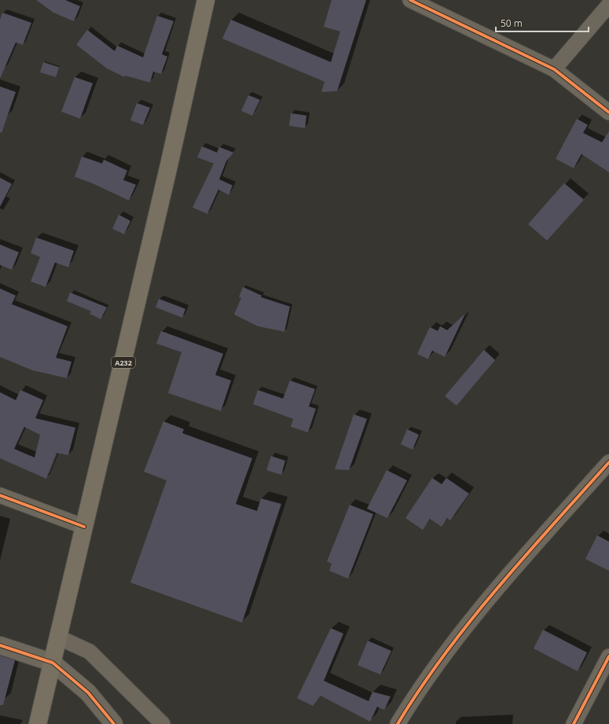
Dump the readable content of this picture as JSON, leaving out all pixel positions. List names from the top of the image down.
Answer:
{
  "streets": {
    "main road": ["A232"]
  },
  "scale_bar": "50 m"
}
